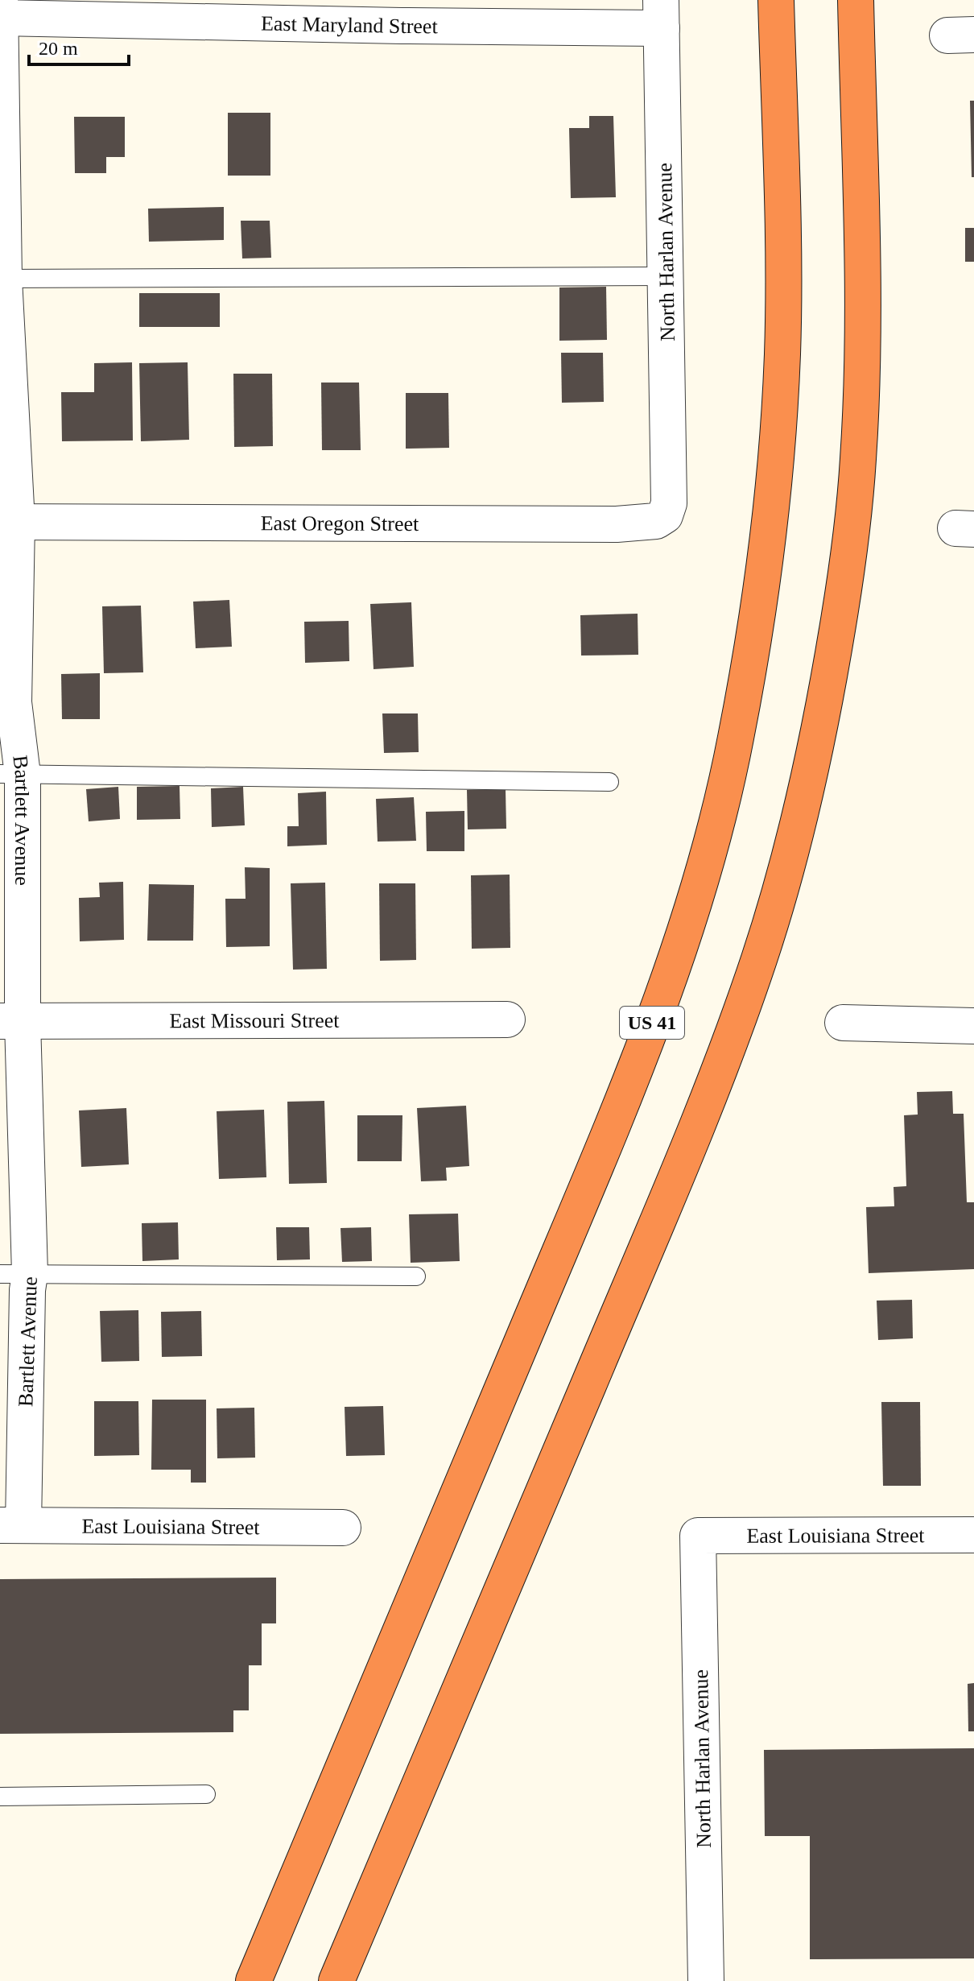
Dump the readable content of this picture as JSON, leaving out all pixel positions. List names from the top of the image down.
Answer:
{
  "streets": {
    "highway": ["US 41"],
    "street": [
      "East Maryland Street",
      "North Harlan Avenue",
      "East Oregon Street",
      "Bartlett Avenue",
      "East Missouri Street",
      "East Louisiana Street"
    ]
  },
  "crossings": [
    ["East Maryland Street", "North Harlan Avenue"],
    ["East Maryland Street", "Bartlett Avenue"],
    ["North Harlan Avenue", "East Oregon Street"],
    ["North Harlan Avenue", "East Louisiana Street"],
    ["East Oregon Street", "Bartlett Avenue"],
    ["Bartlett Avenue", "East Missouri Street"],
    ["Bartlett Avenue", "East Louisiana Street"]
  ],
  "scale_bar": "20 m"
}
